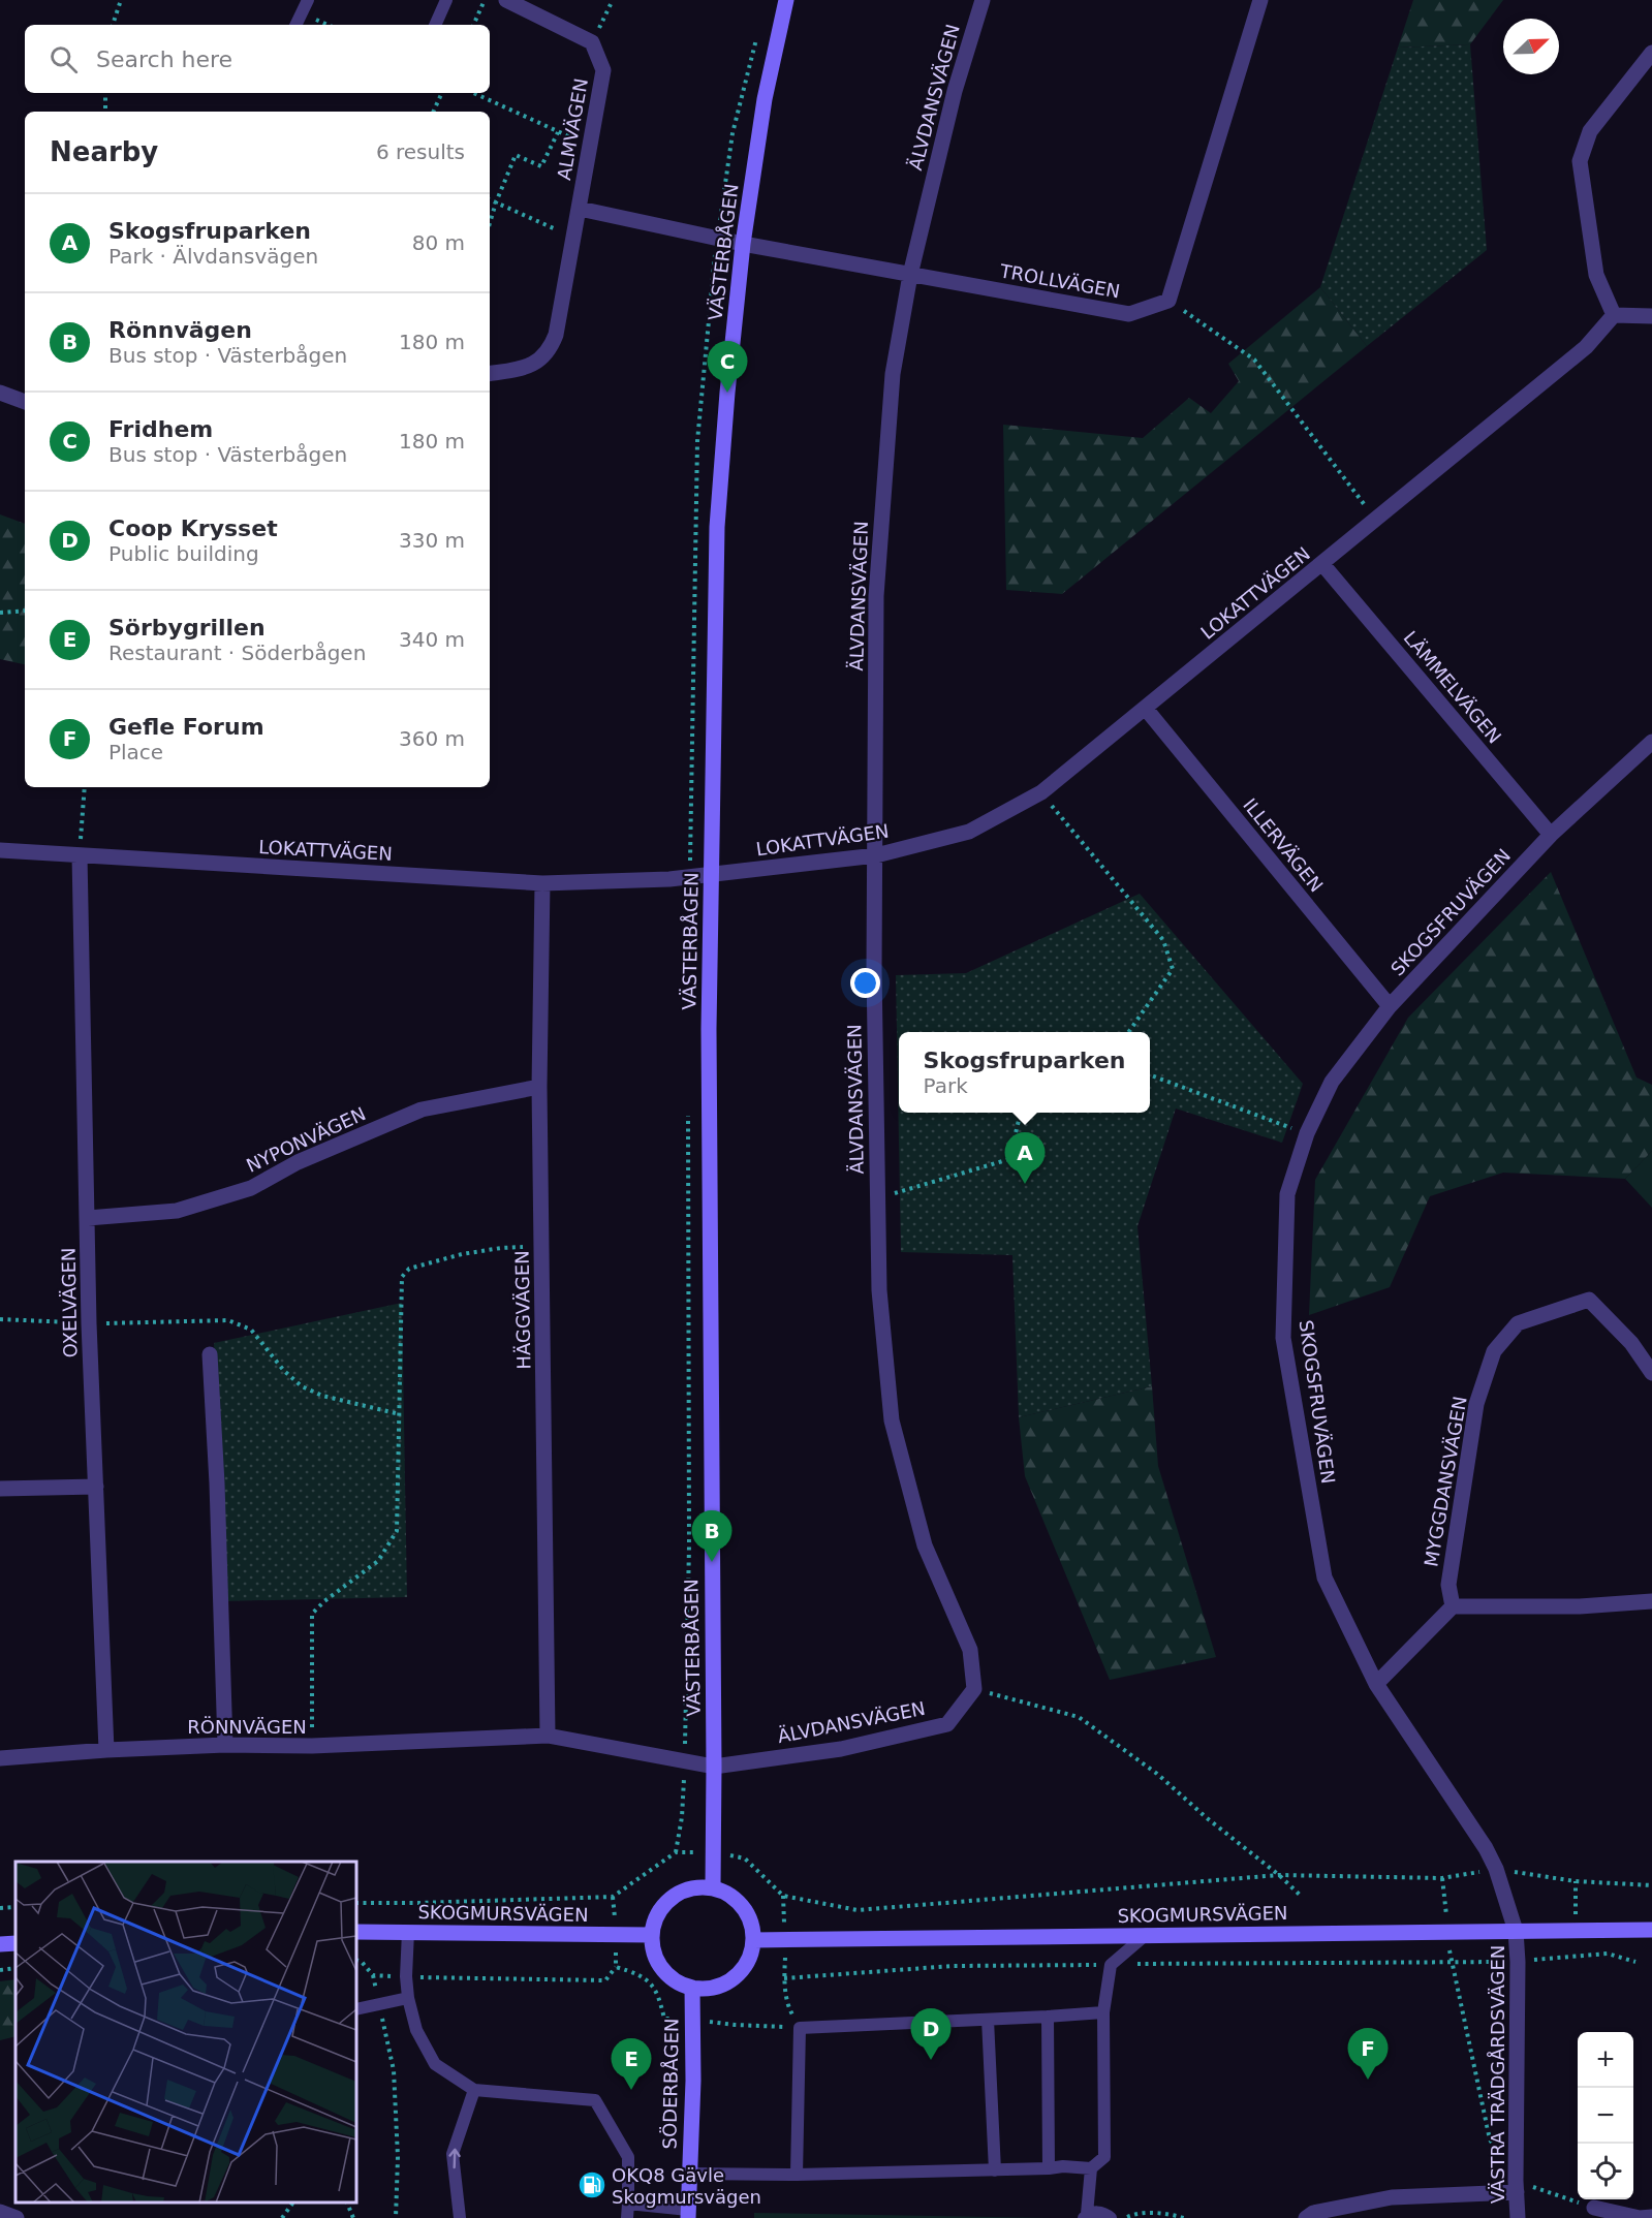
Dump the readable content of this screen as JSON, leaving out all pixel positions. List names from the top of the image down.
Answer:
{
  "streets": {
    "street": [
      "ÄLVDANSVÄGEN",
      "ALMVÄGEN",
      "VÄSTERBÅGEN",
      "TROLLVÄGEN",
      "LOKATTVÄGEN",
      "LÄMMELVÄGEN",
      "ILLERVÄGEN",
      "SKOGSFRUVÄGEN",
      "NYPONVÄGEN",
      "OXELVÄGEN",
      "HÄGGVÄGEN",
      "MYGGDANSVÄGEN",
      "RÖNNVÄGEN",
      "SKOGMURSVÄGEN",
      "VÄSTRA TRÄDGÅRDSVÄGEN",
      "SÖDERBÅGEN"
    ]
  },
  "crossings": [
    ["ÄLVDANSVÄGEN", "VÄSTERBÅGEN"],
    ["ÄLVDANSVÄGEN", "TROLLVÄGEN"],
    ["ÄLVDANSVÄGEN", "LOKATTVÄGEN"],
    ["ÄLVDANSVÄGEN", "RÖNNVÄGEN"],
    ["ALMVÄGEN", "VÄSTERBÅGEN"],
    ["ALMVÄGEN", "TROLLVÄGEN"],
    ["VÄSTERBÅGEN", "TROLLVÄGEN"],
    ["VÄSTERBÅGEN", "LOKATTVÄGEN"],
    ["VÄSTERBÅGEN", "RÖNNVÄGEN"],
    ["VÄSTERBÅGEN", "SKOGMURSVÄGEN"],
    ["VÄSTERBÅGEN", "SÖDERBÅGEN"],
    ["LOKATTVÄGEN", "LÄMMELVÄGEN"],
    ["LOKATTVÄGEN", "ILLERVÄGEN"],
    ["LOKATTVÄGEN", "OXELVÄGEN"],
    ["LOKATTVÄGEN", "HÄGGVÄGEN"],
    ["LÄMMELVÄGEN", "SKOGSFRUVÄGEN"],
    ["ILLERVÄGEN", "SKOGSFRUVÄGEN"],
    ["SKOGSFRUVÄGEN", "SKOGMURSVÄGEN"],
    ["SKOGSFRUVÄGEN", "VÄSTRA TRÄDGÅRDSVÄGEN"],
    ["NYPONVÄGEN", "OXELVÄGEN"],
    ["NYPONVÄGEN", "HÄGGVÄGEN"],
    ["OXELVÄGEN", "RÖNNVÄGEN"],
    ["HÄGGVÄGEN", "RÖNNVÄGEN"],
    ["SKOGMURSVÄGEN", "VÄSTRA TRÄDGÅRDSVÄGEN"],
    ["SKOGMURSVÄGEN", "SÖDERBÅGEN"]
  ],
  "places": {
    "fuel station": ["OKQ8 Gävle Skogmursvägen"]
  },
  "north": "top right",
  "page": {
    "search": "Search here",
    "heading": ["Nearby", "6 results"],
    "list": [
      {
        "mark": "A",
        "name": "Skogsfruparken",
        "note": "Park · Älvdansvägen",
        "value": "80 m"
      },
      {
        "mark": "B",
        "name": "Rönnvägen",
        "note": "Bus stop · Västerbågen",
        "value": "180 m"
      },
      {
        "mark": "C",
        "name": "Fridhem",
        "note": "Bus stop · Västerbågen",
        "value": "180 m"
      },
      {
        "mark": "D",
        "name": "Coop Krysset",
        "note": "Public building",
        "value": "330 m"
      },
      {
        "mark": "E",
        "name": "Sörbygrillen",
        "note": "Restaurant · Söderbågen",
        "value": "340 m"
      },
      {
        "mark": "F",
        "name": "Gefle Forum",
        "note": "Place",
        "value": "360 m"
      }
    ],
    "pins": [
      "C",
      "A",
      "B",
      "D",
      "F",
      "E"
    ],
    "popup": ["Skogsfruparken", "Park"],
    "map_buttons": ["+", "−"]
  }
}
